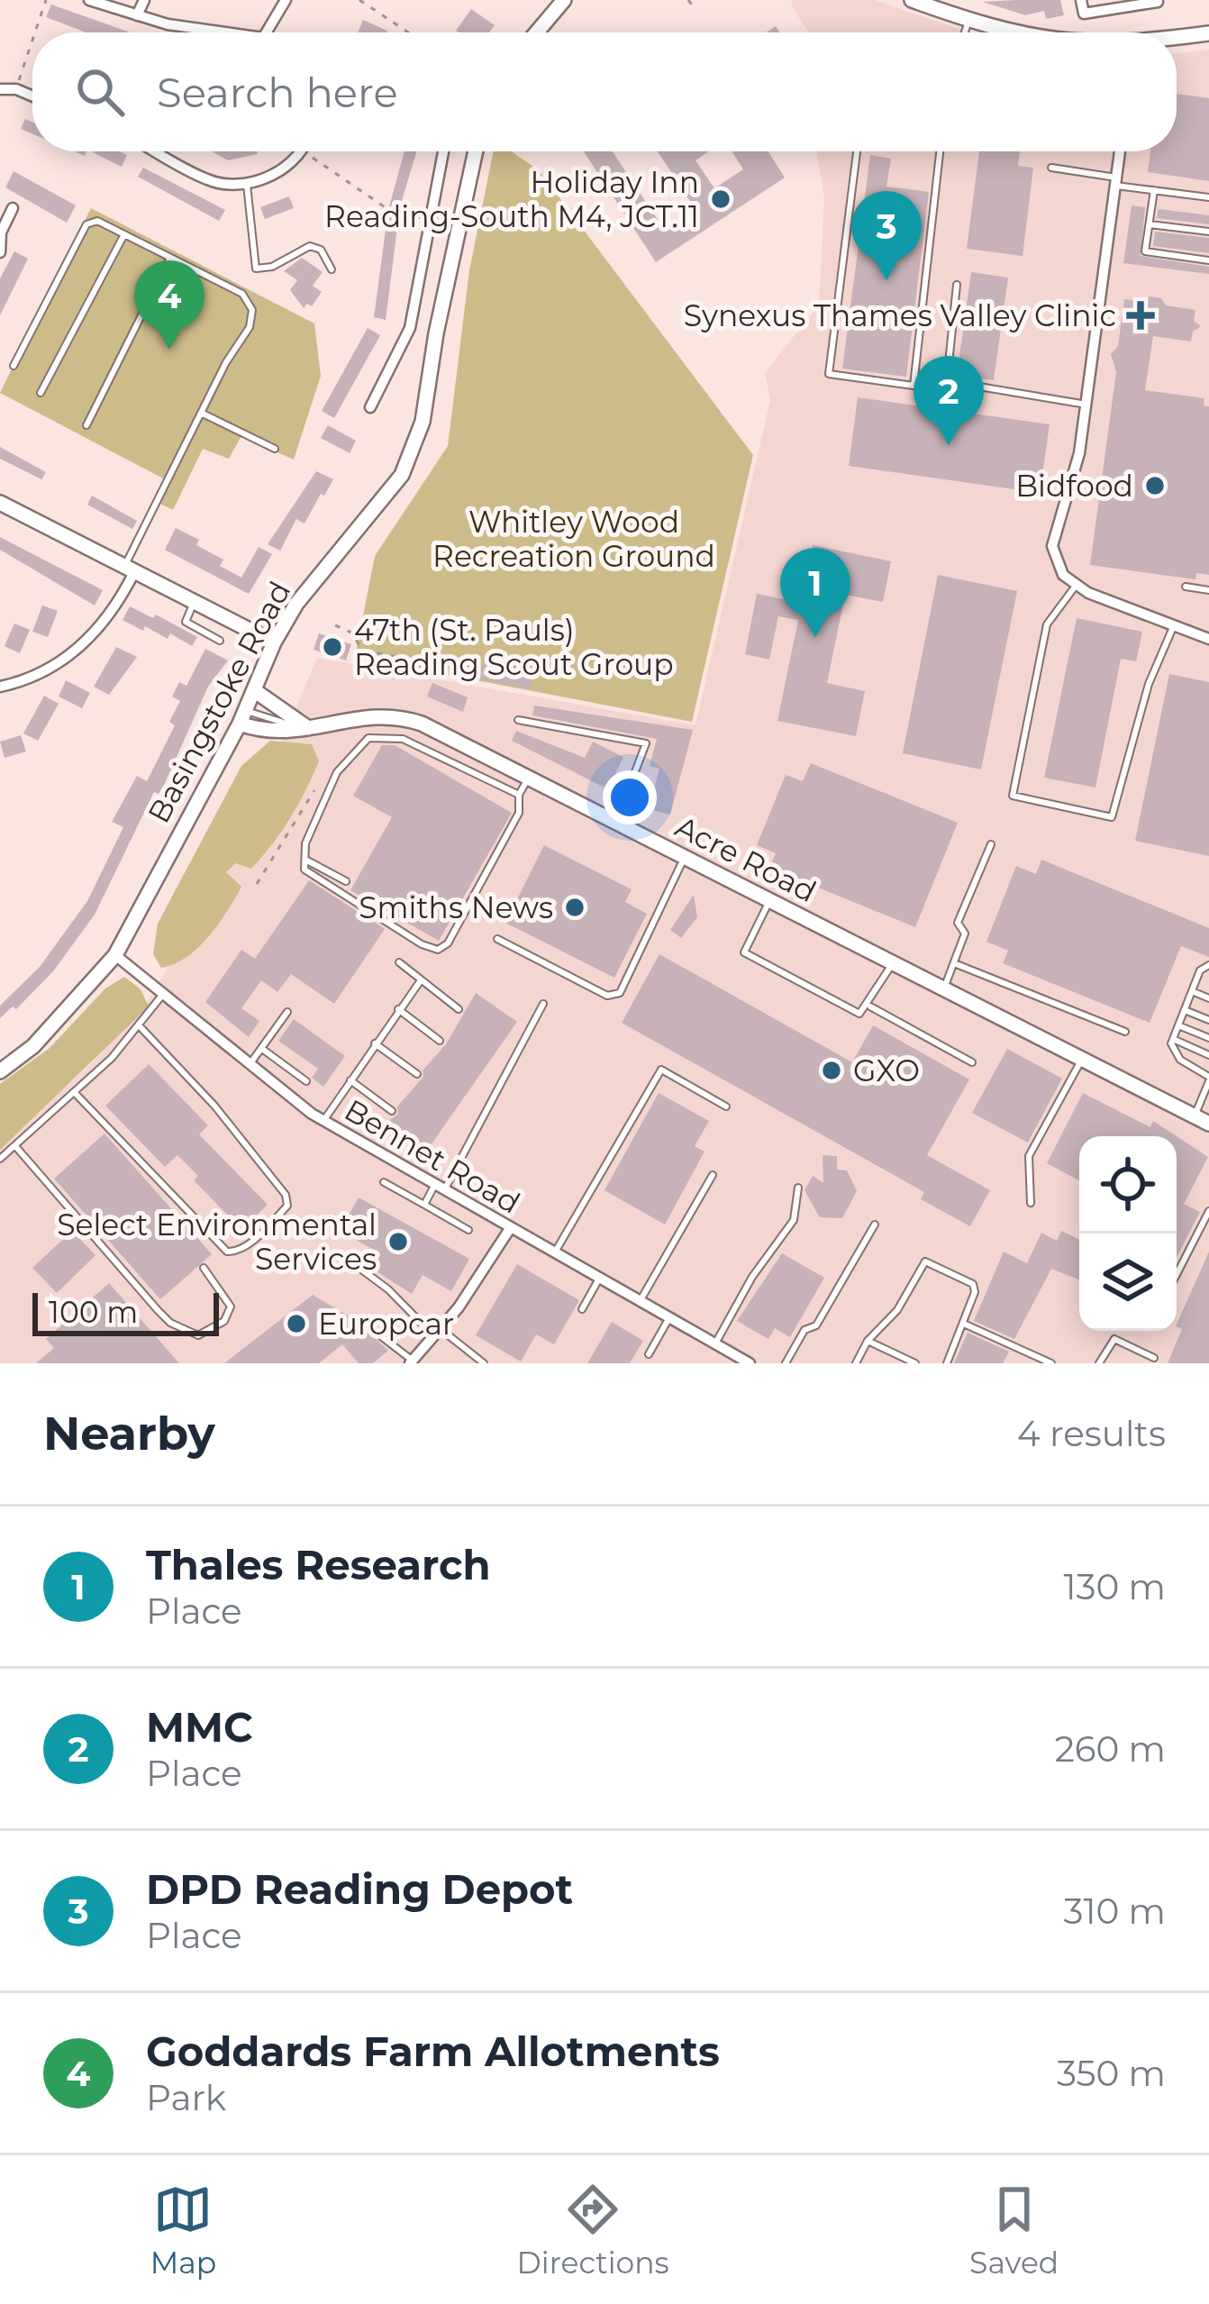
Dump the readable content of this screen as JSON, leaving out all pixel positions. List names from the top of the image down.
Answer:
{
  "streets": {
    "street": ["Basingstoke Road", "Acre Road", "Bennet Road"]
  },
  "crossings": [
    ["Basingstoke Road", "Acre Road"],
    ["Basingstoke Road", "Bennet Road"]
  ],
  "parks": ["Whitley Wood Recreation Ground"],
  "places": {
    "other": [
      "Holiday Inn Reading-South M4, JCT.11",
      "Bidfood",
      "47th (St. Pauls) Reading Scout Group",
      "Smiths News",
      "GXO",
      "Select Environmental Services",
      "Europcar"
    ],
    "health": ["Synexus Thames Valley Clinic"]
  },
  "scale_bar": "100 m",
  "page": {
    "search": "Search here",
    "pins": [
      "3",
      "4",
      "2",
      "1"
    ],
    "scale": "100 m",
    "heading": ["Nearby", "4 results"],
    "list": [
      {
        "mark": "1",
        "name": "Thales Research",
        "note": "Place",
        "value": "130 m"
      },
      {
        "mark": "2",
        "name": "MMC",
        "note": "Place",
        "value": "260 m"
      },
      {
        "mark": "3",
        "name": "DPD Reading Depot",
        "note": "Place",
        "value": "310 m"
      },
      {
        "mark": "4",
        "name": "Goddards Farm Allotments",
        "note": "Park",
        "value": "350 m"
      }
    ],
    "nav": ["Map", "Directions", "Saved"]
  }
}
